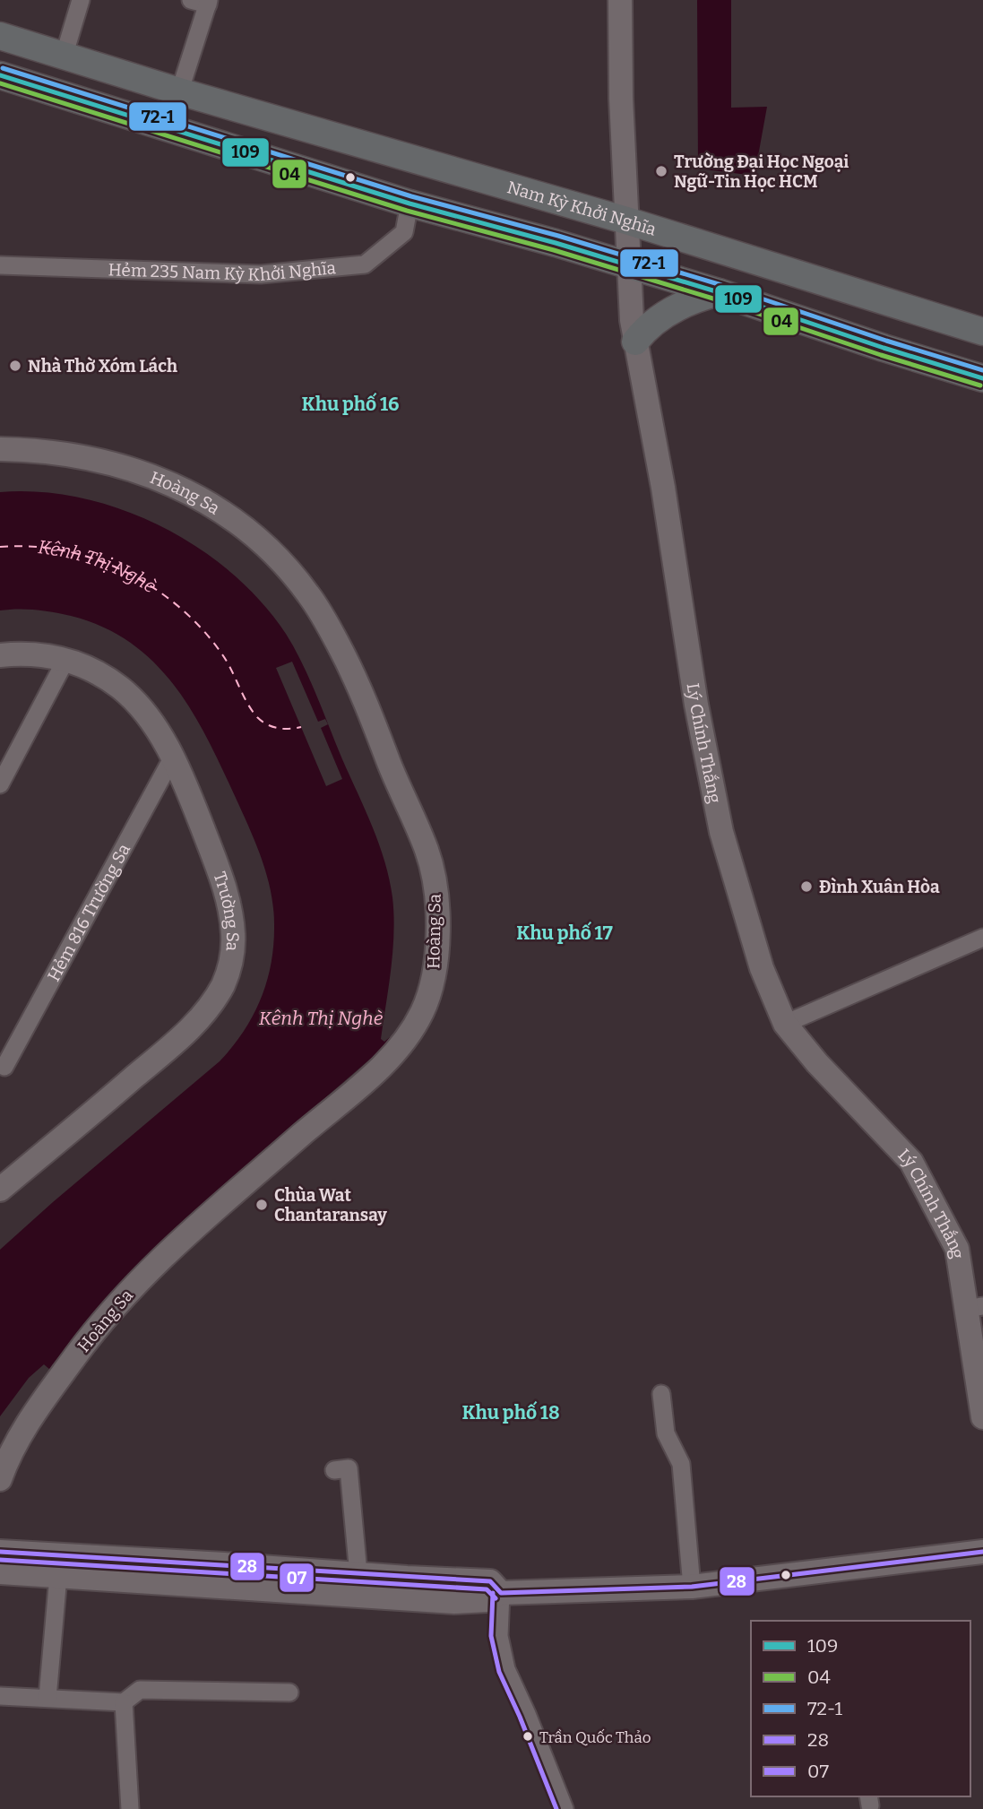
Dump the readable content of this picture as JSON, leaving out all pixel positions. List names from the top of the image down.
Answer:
{
  "streets": {
    "main road": [
      "Nam Kỳ Khởi Nghĩa",
      "Hoàng Sa",
      "Lý Chính Thắng",
      "Trường Sa"
    ],
    "street": ["Hẻm 235 Nam Kỳ Khởi Nghĩa", "Hẻm 816 Trường Sa"]
  },
  "crossings": [
    ["Nam Kỳ Khởi Nghĩa", "Lý Chính Thắng"],
    ["Hẻm 816 Trường Sa", "Trường Sa"]
  ],
  "districts": ["Khu phố 16", "Khu phố 17", "Khu phố 18"],
  "water": ["Kênh Thị Nghè"],
  "places": [
    "Trường Đại Học Ngoại Ngữ-Tin Học HCM",
    "Nhà Thờ Xóm Lách",
    "Đình Xuân Hòa",
    "Chùa Wat Chantaransay",
    "Trần Quốc Thảo"
  ],
  "lines": [
    "transit line 72-1",
    "transit line 109",
    "transit line 04",
    "transit line 28",
    "transit line 07"
  ],
  "legend": [
    "109",
    "04",
    "72-1",
    "28",
    "07"
  ]
}
